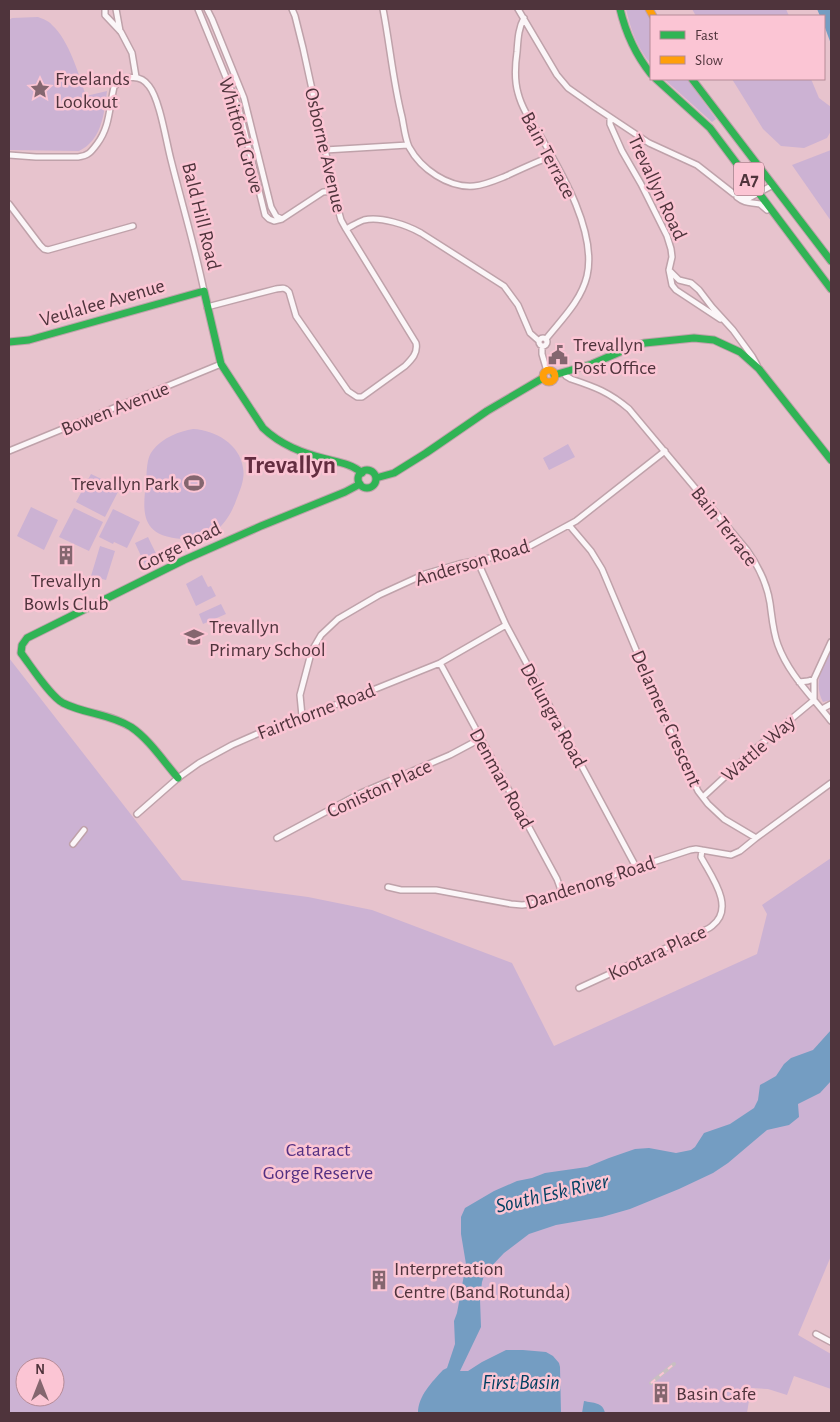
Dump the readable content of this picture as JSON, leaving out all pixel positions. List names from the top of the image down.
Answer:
{
  "streets": {
    "main road": [
      "A7",
      "Trevallyn Road",
      "Bald Hill Road",
      "Veulalee Avenue",
      "Gorge Road"
    ],
    "street": [
      "Whitford Grove",
      "Osborne Avenue",
      "Bain Terrace",
      "Bowen Avenue",
      "Anderson Road",
      "Fairthorne Road",
      "Delungra Road",
      "Delamere Crescent",
      "Wattle Way",
      "Denman Road",
      "Coniston Place",
      "Dandenong Road",
      "Kootara Place"
    ]
  },
  "crossings": [
    ["Osborne Avenue", "Bain Terrace"],
    ["Bain Terrace", "Anderson Road"],
    ["Bain Terrace", "Wattle Way"],
    ["Bald Hill Road", "Veulalee Avenue"],
    ["Bald Hill Road", "Bowen Avenue"],
    ["Bald Hill Road", "Gorge Road"],
    ["Gorge Road", "Fairthorne Road"],
    ["Anderson Road", "Fairthorne Road"],
    ["Anderson Road", "Delungra Road"],
    ["Anderson Road", "Delamere Crescent"],
    ["Fairthorne Road", "Delungra Road"],
    ["Fairthorne Road", "Denman Road"],
    ["Delungra Road", "Dandenong Road"],
    ["Delamere Crescent", "Wattle Way"],
    ["Delamere Crescent", "Dandenong Road"],
    ["Denman Road", "Coniston Place"],
    ["Denman Road", "Dandenong Road"],
    ["Dandenong Road", "Kootara Place"]
  ],
  "districts": ["Trevallyn"],
  "water": ["South Esk River", "First Basin"],
  "parks": ["Cataract Gorge Reserve"],
  "places": {
    "place": ["Freelands Lookout"],
    "public building": ["Trevallyn Post Office"],
    "sports": ["Trevallyn Park"],
    "building": ["Trevallyn Bowls Club", "Interpretation Centre (Band Rotunda)", "Basin Cafe"],
    "school or university": ["Trevallyn Primary School"]
  },
  "legend": ["Fast", "Slow"],
  "north": "top"
}
